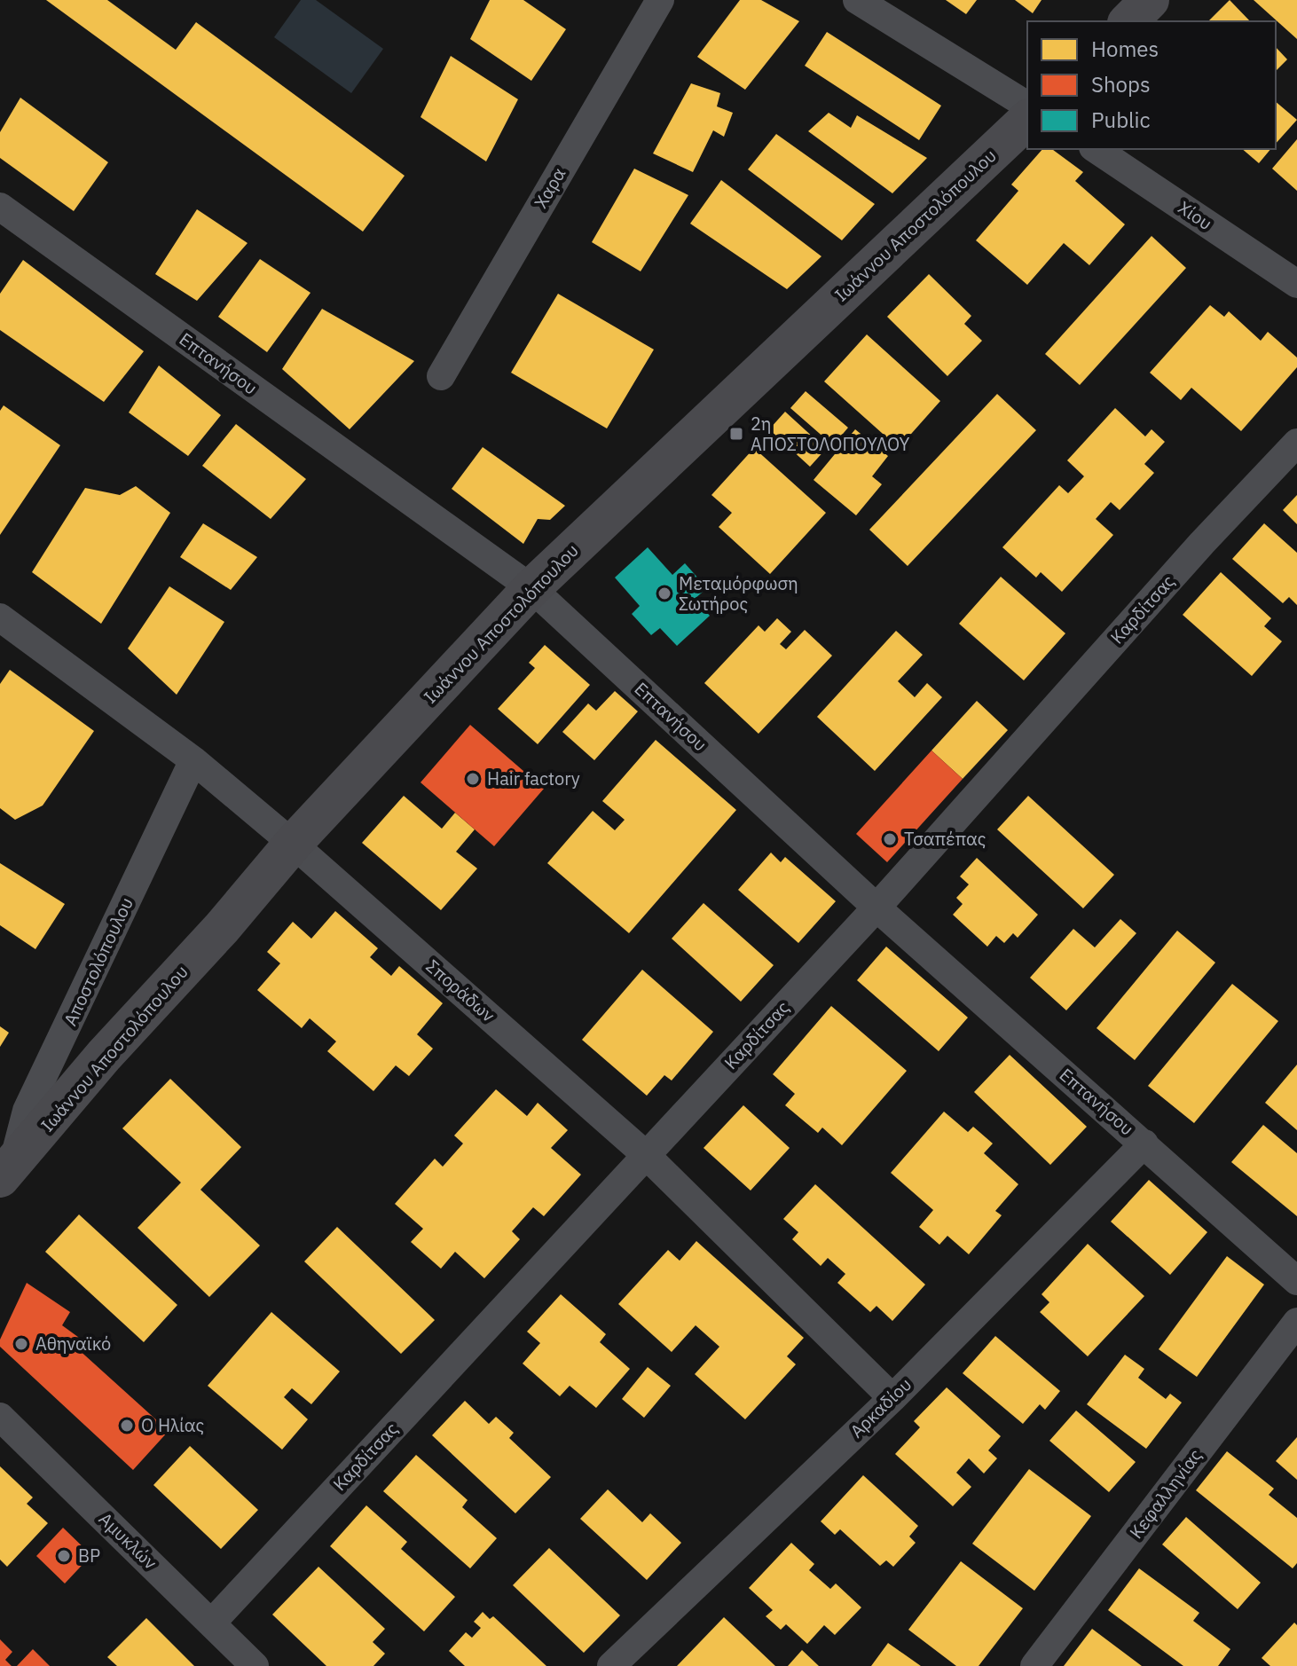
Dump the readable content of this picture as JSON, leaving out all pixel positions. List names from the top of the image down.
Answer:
{
  "streets": {
    "street": [
      "Χαρα",
      "Χίου",
      "Ιωάννου Αποστολόπουλου",
      "Επτανήσου",
      "Καρδίτσας",
      "Αποστολόπουλου",
      "Σποράδων",
      "Αρκαδίου",
      "Κεφαλληνίας",
      "Αμυκλών"
    ]
  },
  "crossings": [
    ["Ιωάννου Αποστολόπουλου", "Επτανήσου"],
    ["Ιωάννου Αποστολόπουλου", "Αποστολόπουλου"],
    ["Ιωάννου Αποστολόπουλου", "Σποράδων"],
    ["Επτανήσου", "Καρδίτσας"],
    ["Επτανήσου", "Αρκαδίου"],
    ["Καρδίτσας", "Σποράδων"],
    ["Καρδίτσας", "Αμυκλών"],
    ["Αποστολόπουλου", "Σποράδων"],
    ["Σποράδων", "Αρκαδίου"]
  ],
  "places": {
    "transit": ["2η ΑΠΟΣΤΟΛΟΠΟΥΛΟΥ"],
    "other": [
      "Μεταμόρφωση Σωτήρος",
      "Hair factory",
      "Τσαπέπας",
      "Αθηναϊκό",
      "Ο Ηλίας",
      "BP"
    ]
  },
  "legend": ["Homes", "Shops", "Public"]
}
